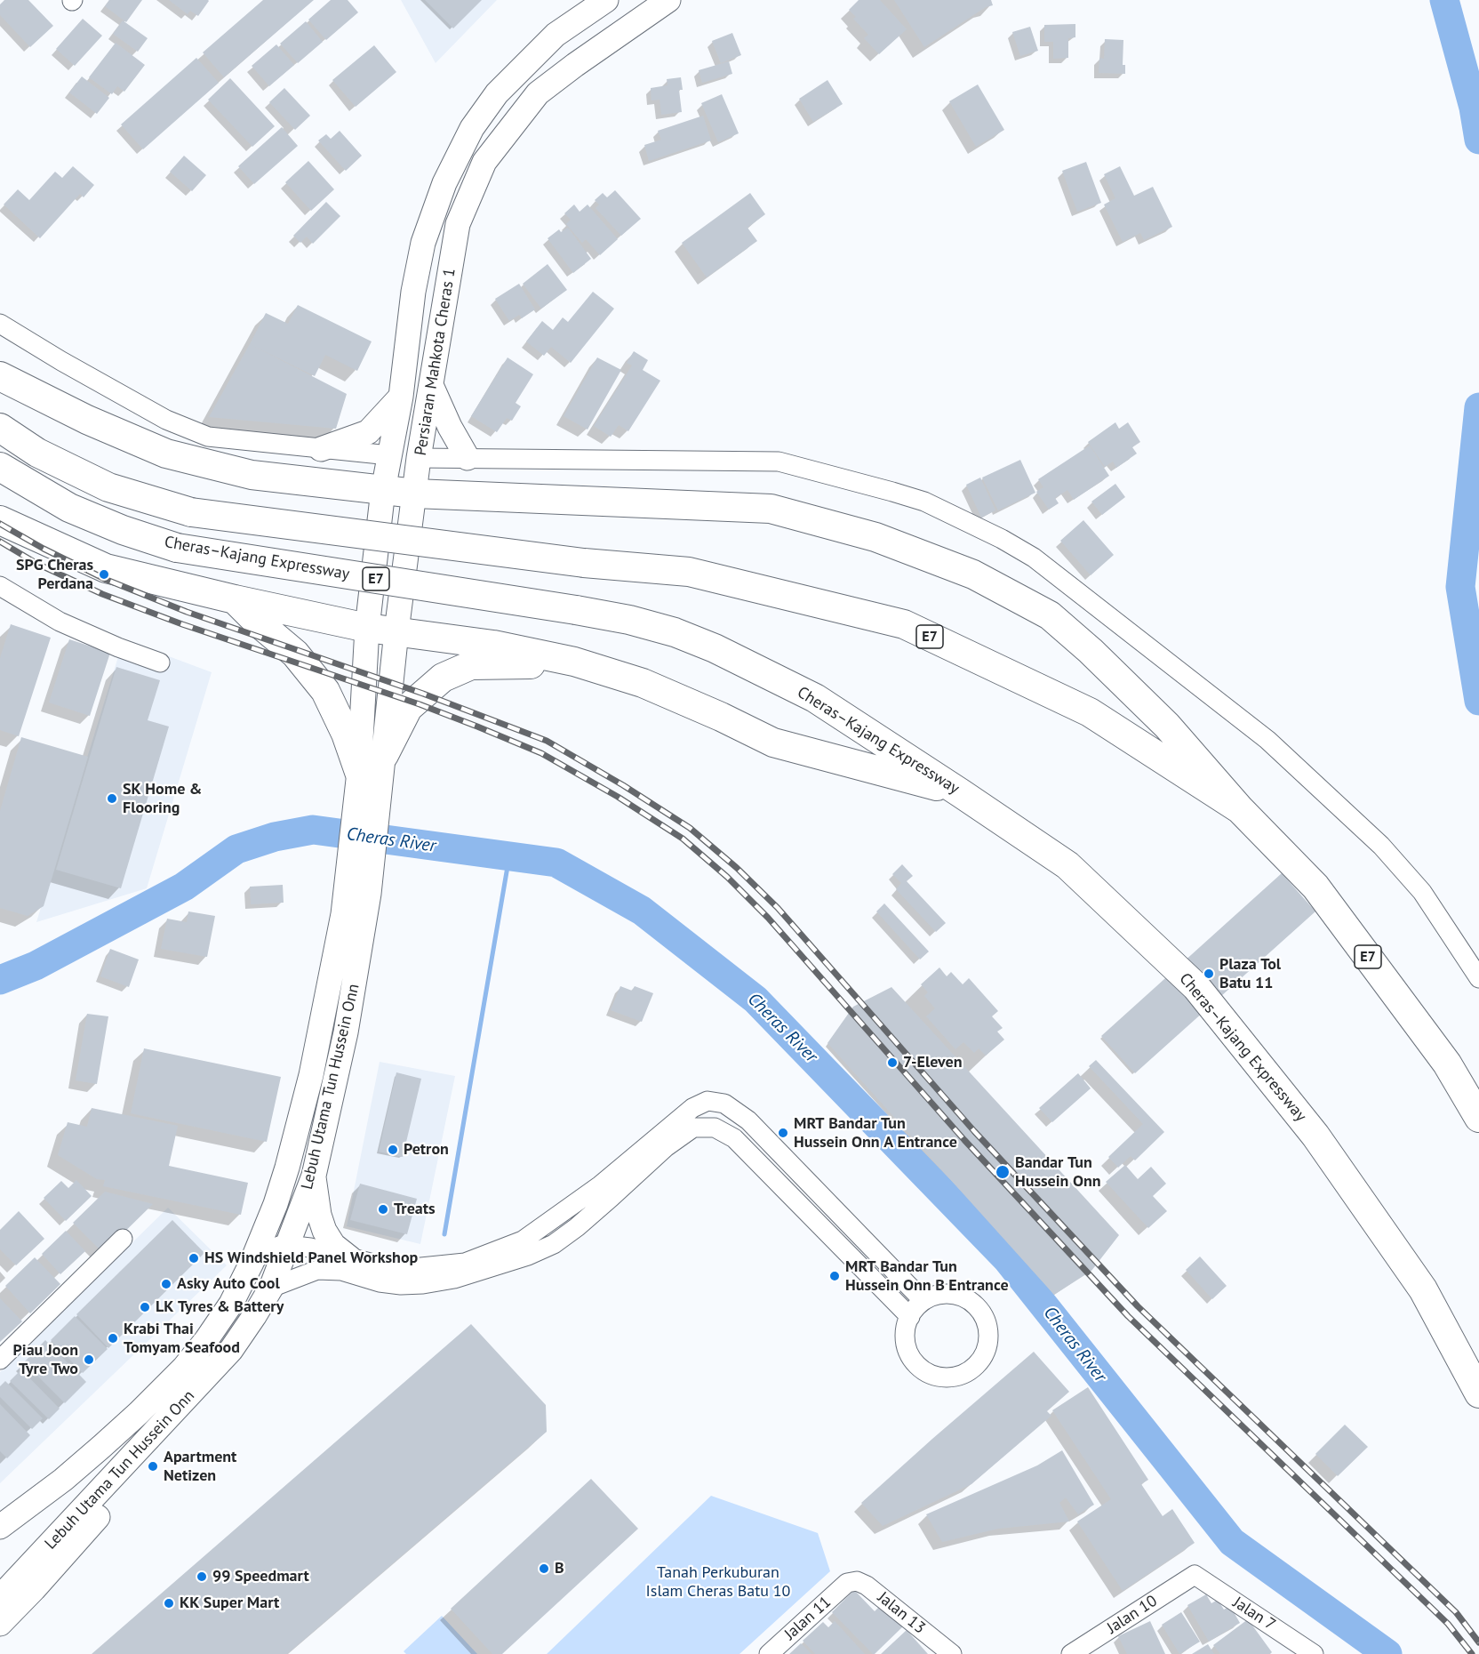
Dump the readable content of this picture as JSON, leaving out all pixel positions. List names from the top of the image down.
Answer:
{
  "streets": {
    "highway": ["Cheras–Kajang Expressway", "E7"],
    "main road": ["Persiaran Mahkota Cheras 1", "Lebuh Utama Tun Hussein Onn"],
    "street": [
      "Jalan 13",
      "Jalan 7",
      "Jalan 10",
      "Jalan 11"
    ]
  },
  "crossings": [
    ["Persiaran Mahkota Cheras 1", "Lebuh Utama Tun Hussein Onn"],
    ["Jalan 13", "Jalan 11"],
    ["Jalan 7", "Jalan 10"]
  ],
  "water": ["Cheras River"],
  "parks": ["Tanah Perkuburan Islam Cheras Batu 10"],
  "places": [
    "SPG Cheras Perdana",
    "SK Home & Flooring",
    "Plaza Tol Batu 11",
    "7-Eleven",
    "MRT Bandar Tun Hussein Onn A Entrance",
    "Petron",
    "Bandar Tun Hussein Onn",
    "Treats",
    "HS Windshield Panel Workshop",
    "MRT Bandar Tun Hussein Onn B Entrance",
    "Asky Auto Cool",
    "LK Tyres & Battery",
    "Krabi Thai Tomyam Seafood",
    "Piau Joon Tyre Two",
    "Apartment Netizen",
    "B",
    "99 Speedmart",
    "KK Super Mart"
  ]
}
